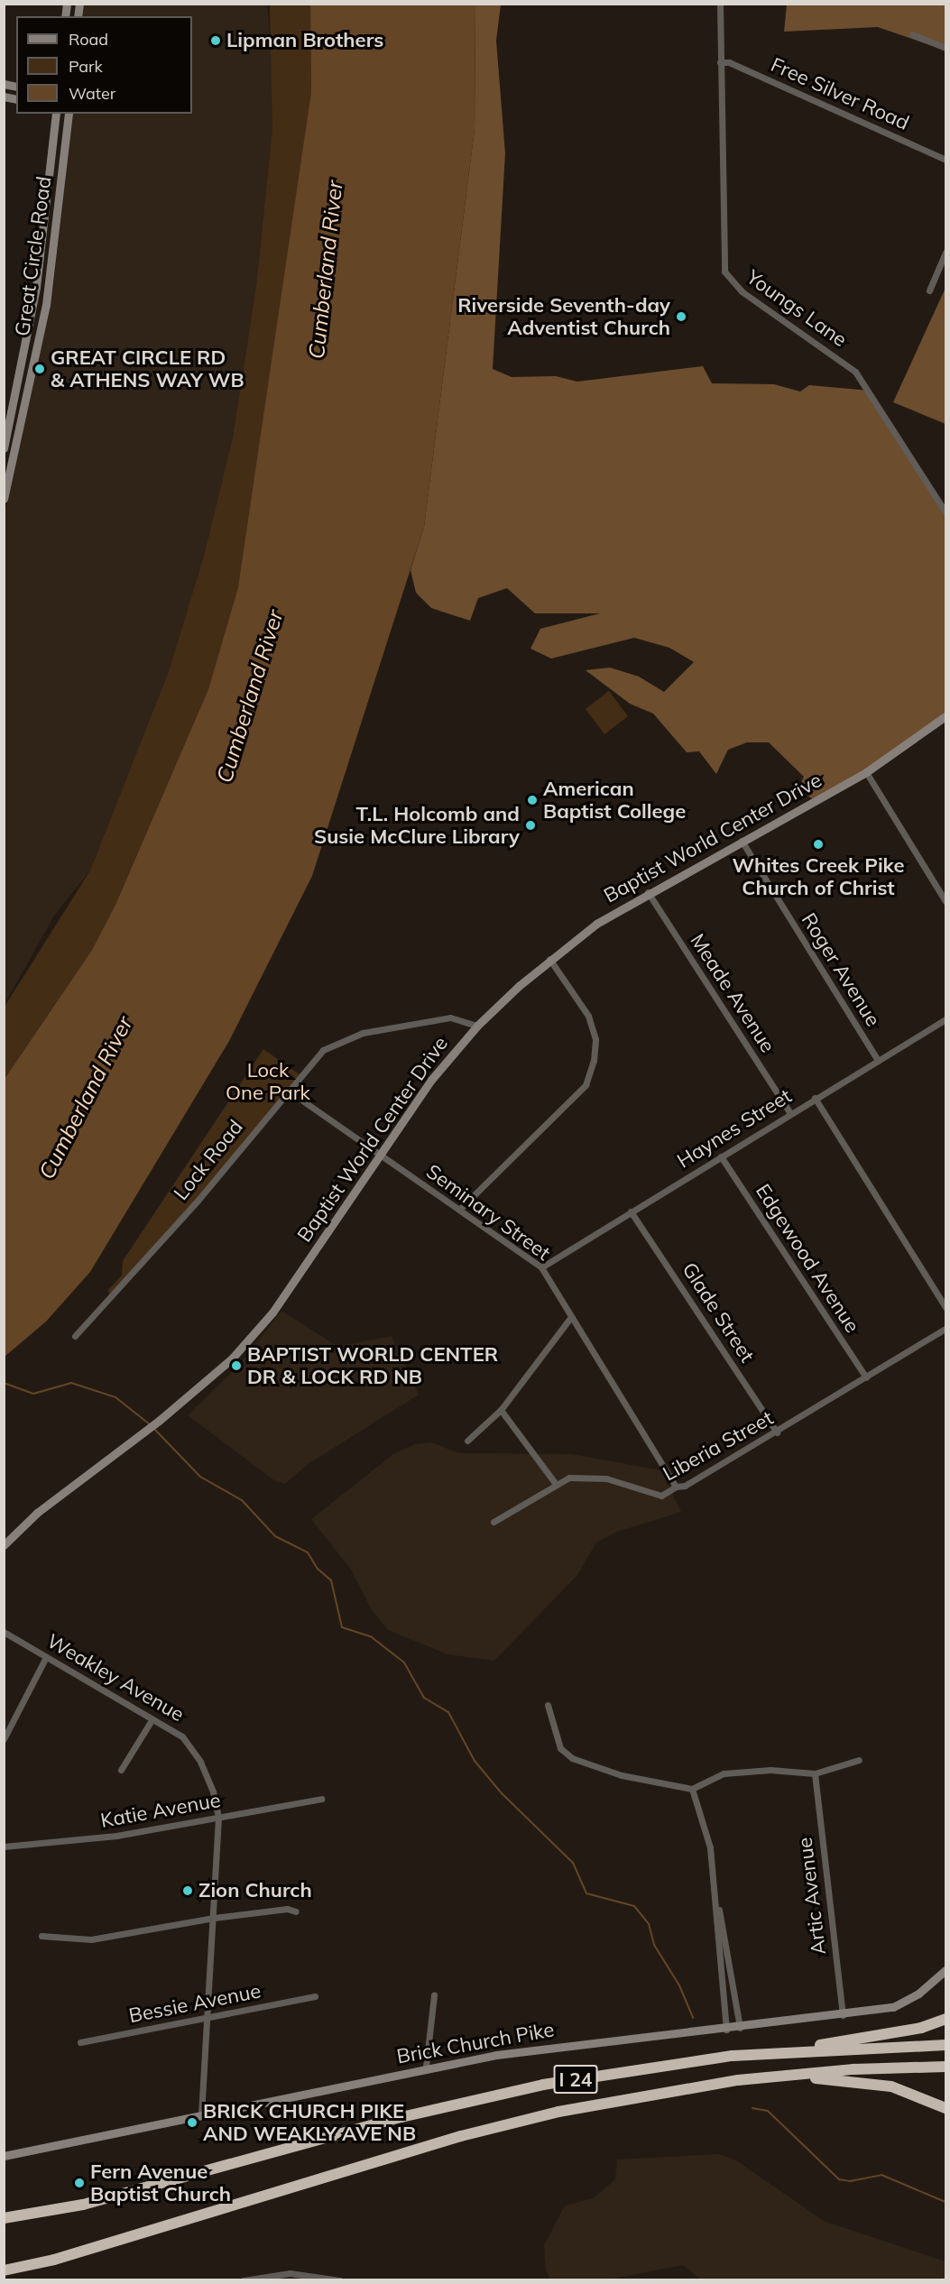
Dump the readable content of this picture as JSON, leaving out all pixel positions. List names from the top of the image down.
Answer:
{
  "streets": {
    "highway": ["I 24"],
    "street": [
      "Free Silver Road",
      "Great Circle Road",
      "Youngs Lane",
      "Baptist World Center Drive",
      "Roger Avenue",
      "Meade Avenue",
      "Haynes Street",
      "Lock Road",
      "Seminary Street",
      "Edgewood Avenue",
      "Glade Street",
      "Liberia Street",
      "Weakley Avenue",
      "Katie Avenue",
      "Artic Avenue",
      "Bessie Avenue",
      "Brick Church Pike"
    ]
  },
  "crossings": [
    ["Free Silver Road", "Youngs Lane"],
    ["Baptist World Center Drive", "Roger Avenue"],
    ["Baptist World Center Drive", "Meade Avenue"],
    ["Baptist World Center Drive", "Lock Road"],
    ["Baptist World Center Drive", "Seminary Street"],
    ["Roger Avenue", "Haynes Street"],
    ["Meade Avenue", "Haynes Street"],
    ["Haynes Street", "Seminary Street"],
    ["Haynes Street", "Edgewood Avenue"],
    ["Haynes Street", "Glade Street"],
    ["Lock Road", "Seminary Street"],
    ["Seminary Street", "Liberia Street"],
    ["Edgewood Avenue", "Liberia Street"],
    ["Glade Street", "Liberia Street"],
    ["Weakley Avenue", "Katie Avenue"],
    ["Weakley Avenue", "Bessie Avenue"],
    ["Weakley Avenue", "Brick Church Pike"],
    ["Artic Avenue", "Brick Church Pike"]
  ],
  "water": ["Cumberland River"],
  "parks": ["Lock One Park"],
  "places": [
    "Lipman Brothers",
    "Riverside Seventh-day Adventist Church",
    "GREAT CIRCLE RD & ATHENS WAY WB",
    "American Baptist College",
    "T.L. Holcomb and Susie McClure Library",
    "Whites Creek Pike Church of Christ",
    "BAPTIST WORLD CENTER DR & LOCK RD NB",
    "Zion Church",
    "BRICK CHURCH PIKE AND WEAKLY AVE NB",
    "Fern Avenue Baptist Church"
  ],
  "legend": ["Road", "Park", "Water"]
}
